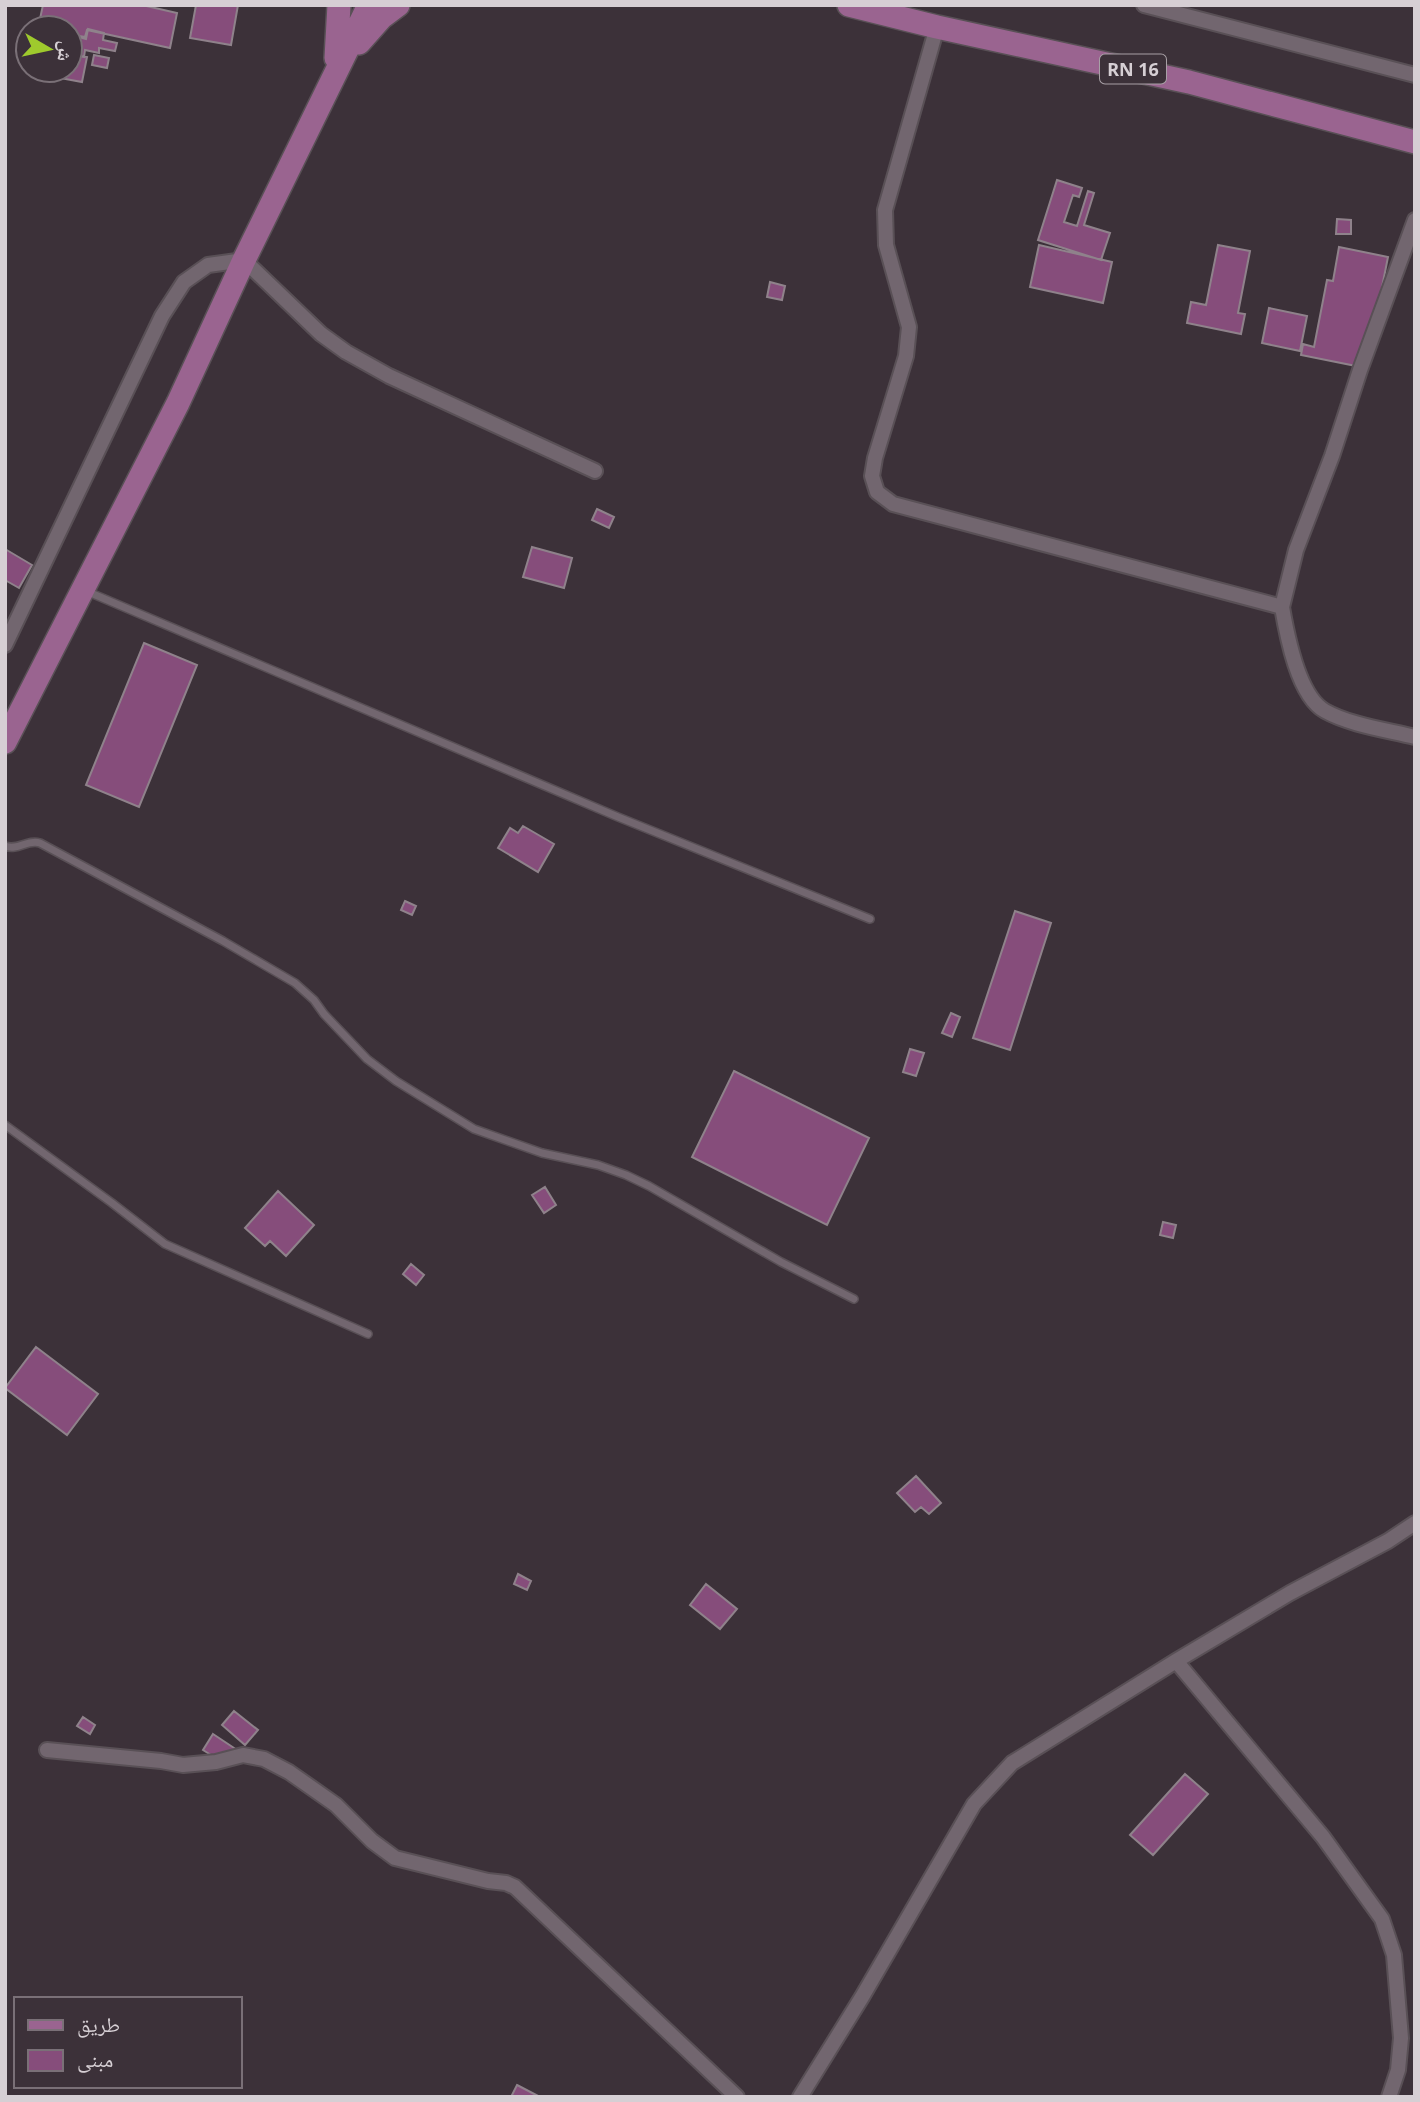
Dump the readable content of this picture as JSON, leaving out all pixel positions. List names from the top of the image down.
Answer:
{
  "streets": {
    "main road": ["RN 16"]
  },
  "legend": ["طريق", "مبنى"],
  "north": "right"
}
